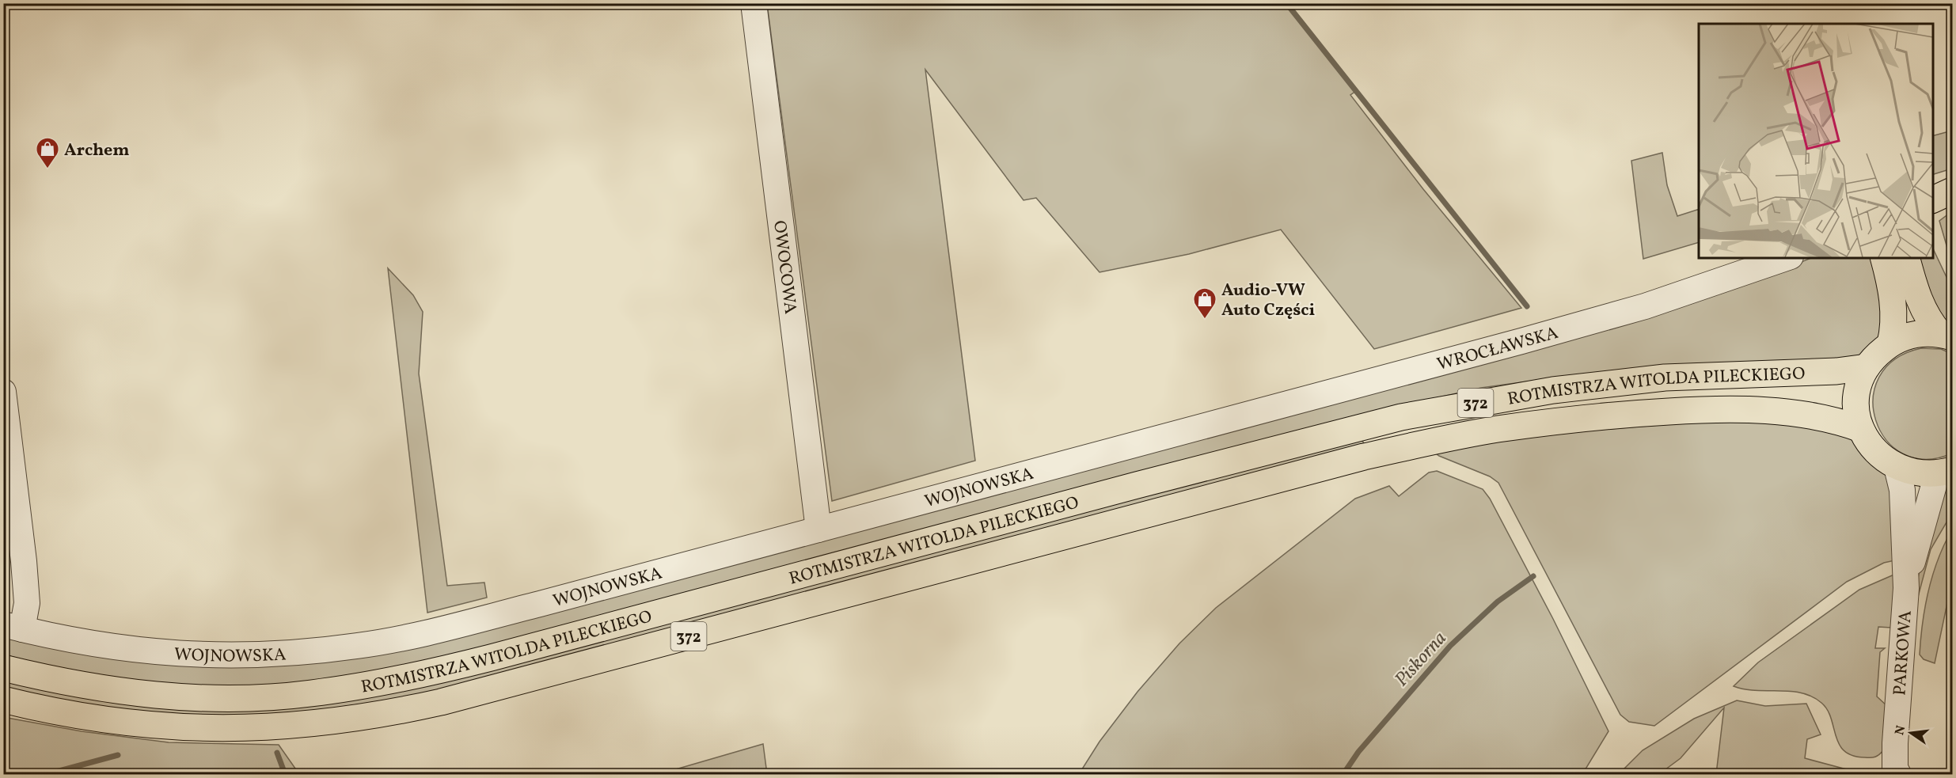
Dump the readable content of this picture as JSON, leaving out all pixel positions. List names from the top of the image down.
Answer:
{
  "streets": {
    "main road": ["ROTMISTRZA WITOLDA PILECKIEGO", "372"],
    "street": [
      "OWOCOWA",
      "WROCŁAWSKA",
      "WOJNOWSKA",
      "PARKOWA"
    ]
  },
  "crossings": [
    ["OWOCOWA", "WOJNOWSKA"],
    ["WROCŁAWSKA", "WOJNOWSKA"]
  ],
  "water": ["Piskorna"],
  "places": {
    "shop": ["Archem", "Audio-VW Auto Części"]
  },
  "north": "left"
}
